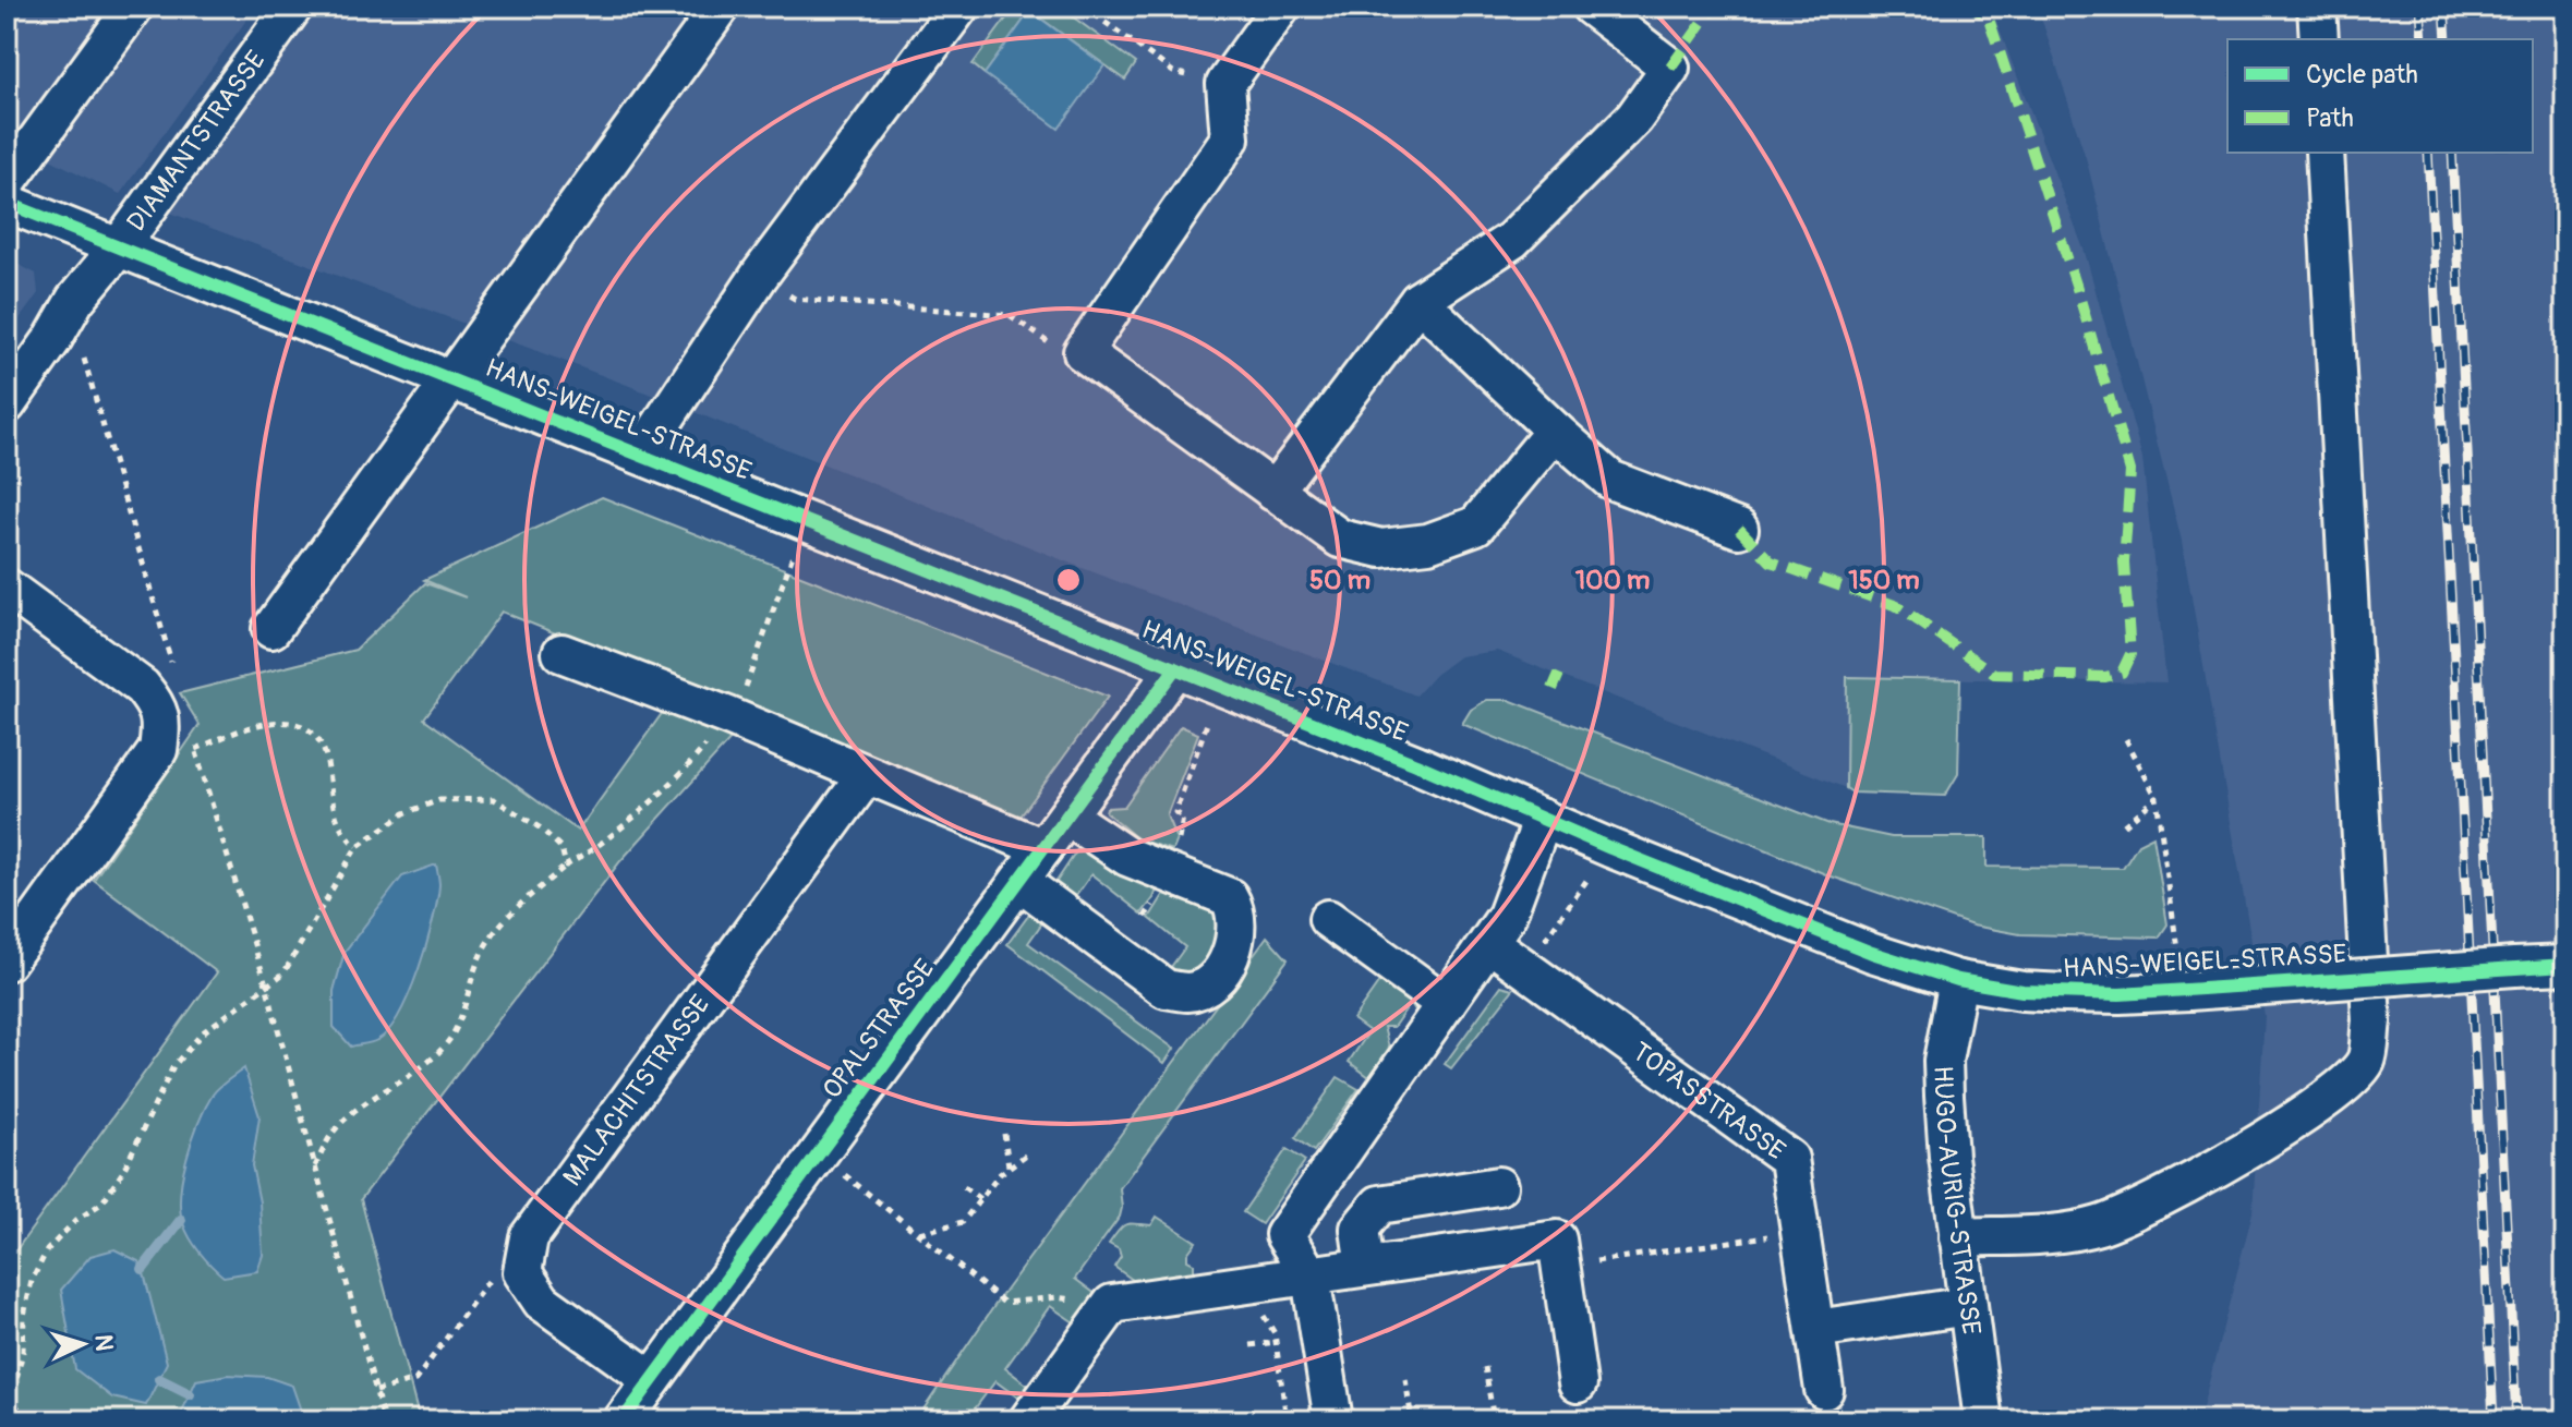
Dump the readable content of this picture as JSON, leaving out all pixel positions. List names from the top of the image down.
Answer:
{
  "streets": {
    "street": [
      "DIAMANTSTRASSE",
      "HANS-WEIGEL-STRASSE",
      "OPALSTRASSE",
      "MALACHITSTRASSE",
      "TOPASSTRASSE",
      "HUGO-AURIG-STRASSE"
    ]
  },
  "crossings": [
    ["DIAMANTSTRASSE", "HANS-WEIGEL-STRASSE"],
    ["HANS-WEIGEL-STRASSE", "OPALSTRASSE"],
    ["HANS-WEIGEL-STRASSE", "HUGO-AURIG-STRASSE"]
  ],
  "legend": ["Cycle path", "Path"],
  "north": "right",
  "rings": ["50 m", "100 m", "150 m"]
}
